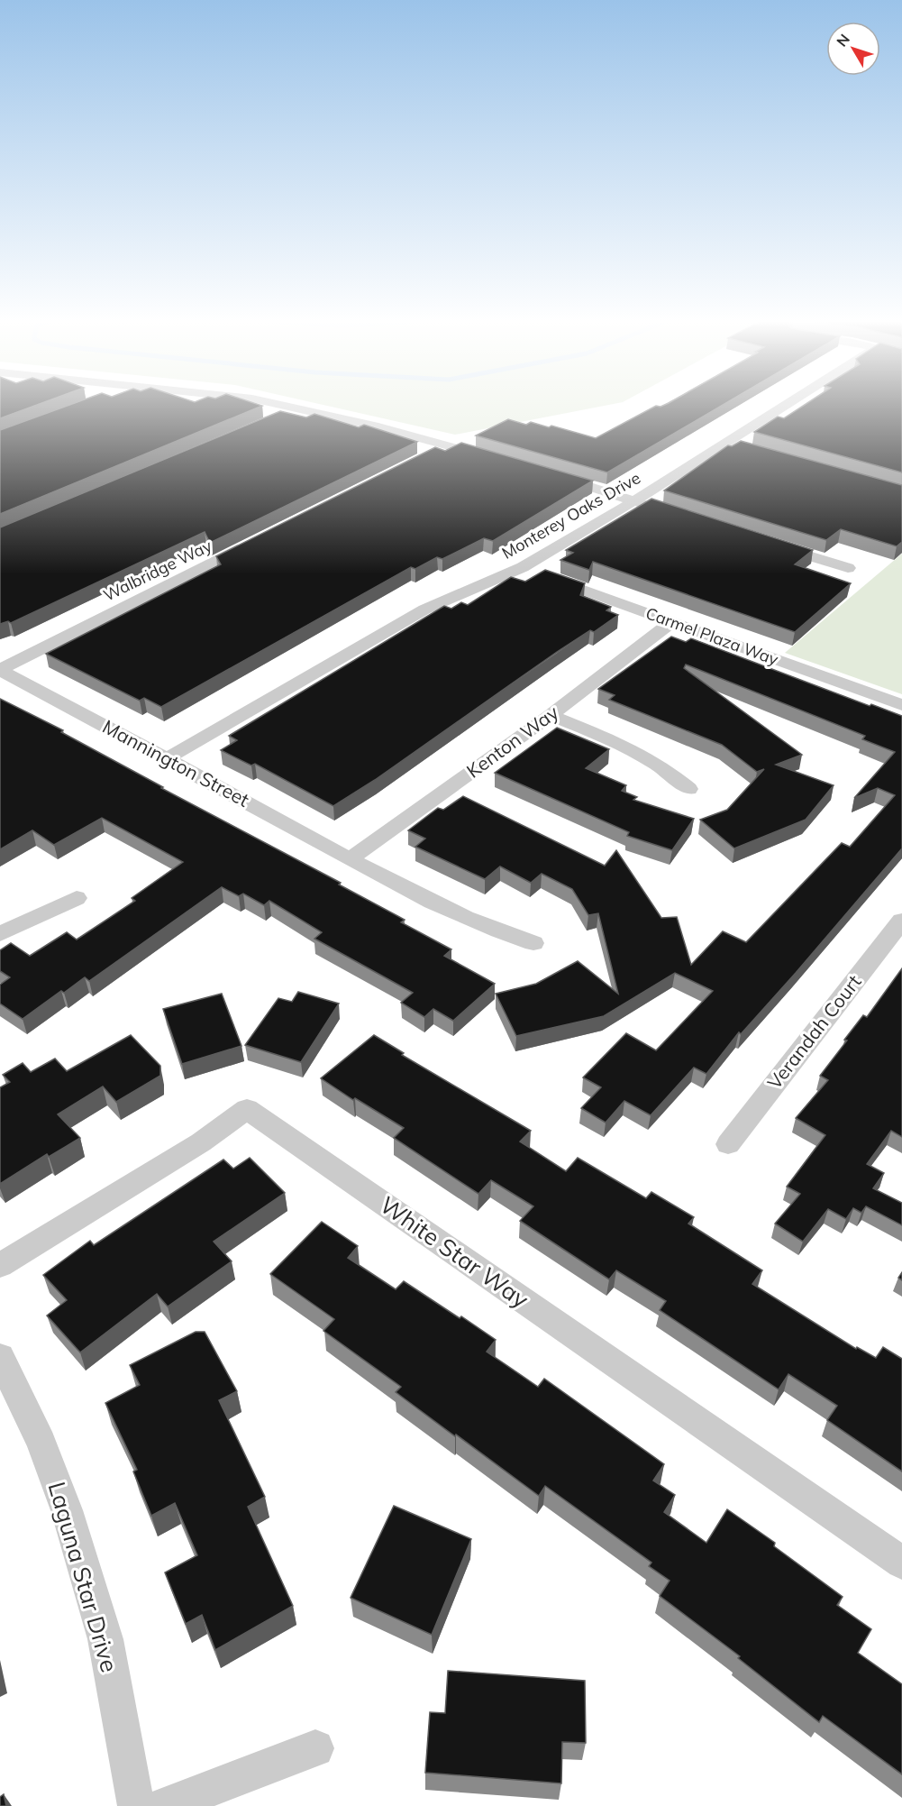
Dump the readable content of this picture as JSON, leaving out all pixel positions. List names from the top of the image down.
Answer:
{
  "streets": {
    "street": [
      "Monterey Oaks Drive",
      "Walbridge Way",
      "Carmel Plaza Way",
      "Kenton Way",
      "Mannington Street",
      "Verandah Court",
      "White Star Way",
      "Laguna Star Drive"
    ]
  },
  "crossings": [
    ["Monterey Oaks Drive", "Carmel Plaza Way"],
    ["Monterey Oaks Drive", "Mannington Street"],
    ["Walbridge Way", "Mannington Street"],
    ["Carmel Plaza Way", "Kenton Way"],
    ["Kenton Way", "Mannington Street"]
  ],
  "north": "top left"
}
